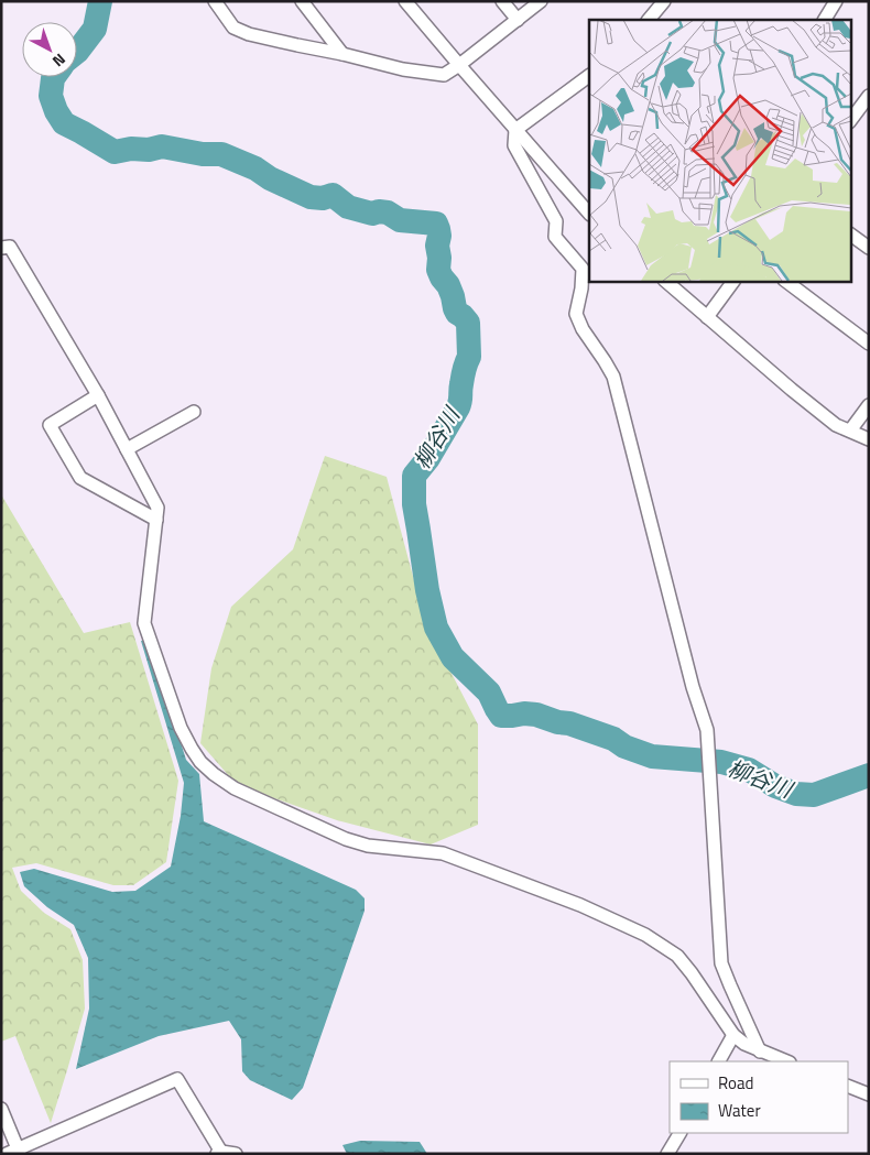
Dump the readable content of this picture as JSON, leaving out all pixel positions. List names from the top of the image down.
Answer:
{
  "water": ["柳谷川"],
  "legend": ["Road", "Water"],
  "north": "bottom right"
}
